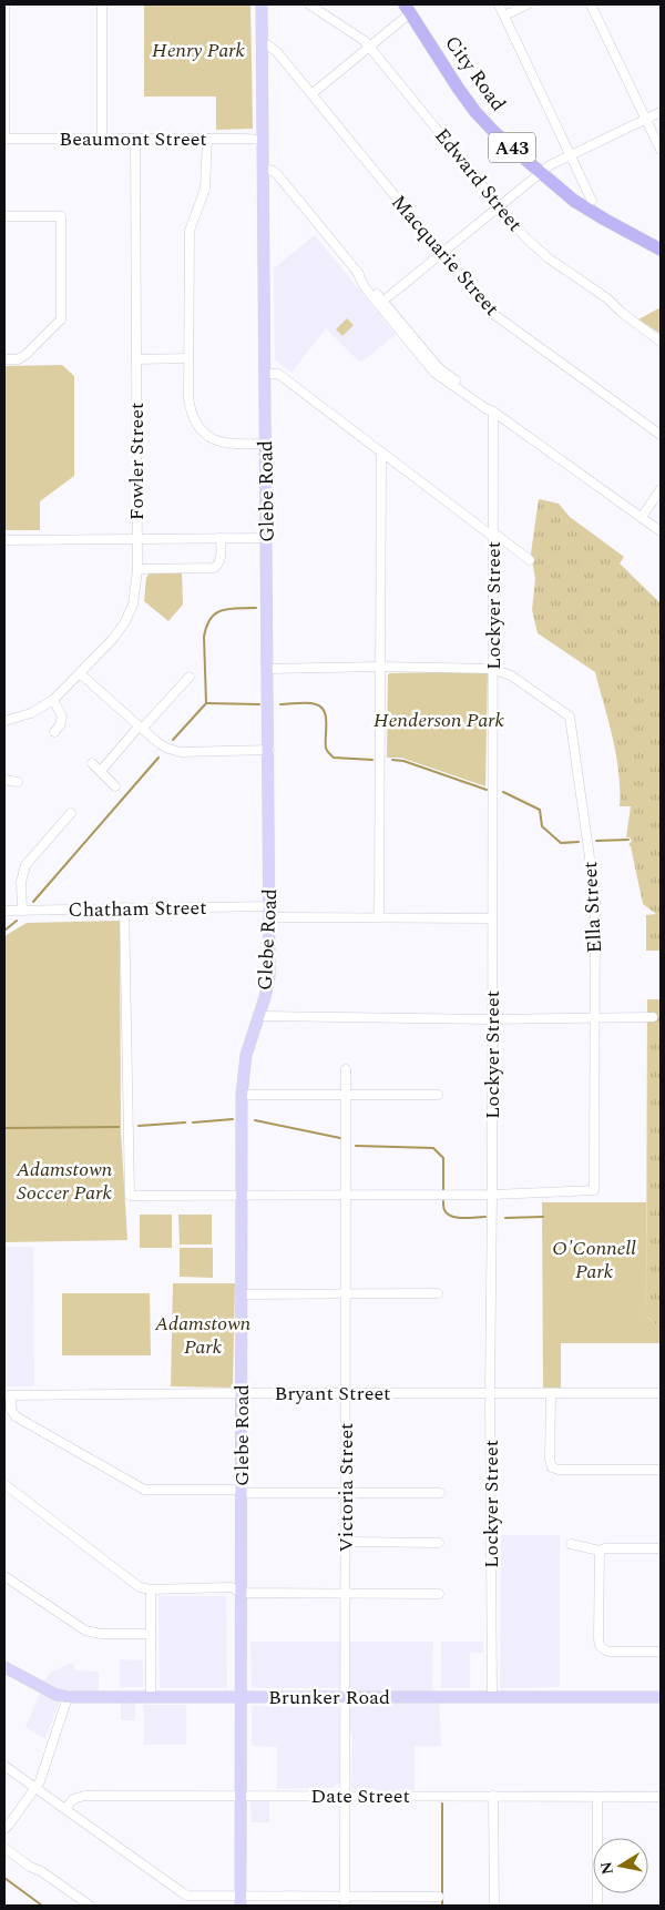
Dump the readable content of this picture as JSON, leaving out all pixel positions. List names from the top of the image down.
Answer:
{
  "streets": {
    "highway": ["City Road", "A43"],
    "main road": ["Glebe Road", "Brunker Road"],
    "street": [
      "Beaumont Street",
      "Edward Street",
      "Macquarie Street",
      "Fowler Street",
      "Lockyer Street",
      "Ella Street",
      "Chatham Street",
      "Bryant Street",
      "Victoria Street",
      "Date Street"
    ]
  },
  "crossings": [
    ["Beaumont Street", "Fowler Street"],
    ["Beaumont Street", "Glebe Road"],
    ["Macquarie Street", "Glebe Road"],
    ["Glebe Road", "Chatham Street"],
    ["Glebe Road", "Bryant Street"],
    ["Glebe Road", "Brunker Road"],
    ["Glebe Road", "Date Street"],
    ["Lockyer Street", "Ella Street"],
    ["Lockyer Street", "Chatham Street"],
    ["Lockyer Street", "Bryant Street"],
    ["Lockyer Street", "Brunker Road"],
    ["Bryant Street", "Victoria Street"],
    ["Victoria Street", "Brunker Road"],
    ["Victoria Street", "Date Street"]
  ],
  "parks": [
    "Henry Park",
    "Henderson Park",
    "Adamstown Soccer Park",
    "O'Connell Park",
    "Adamstown Park"
  ],
  "north": "left"
}
